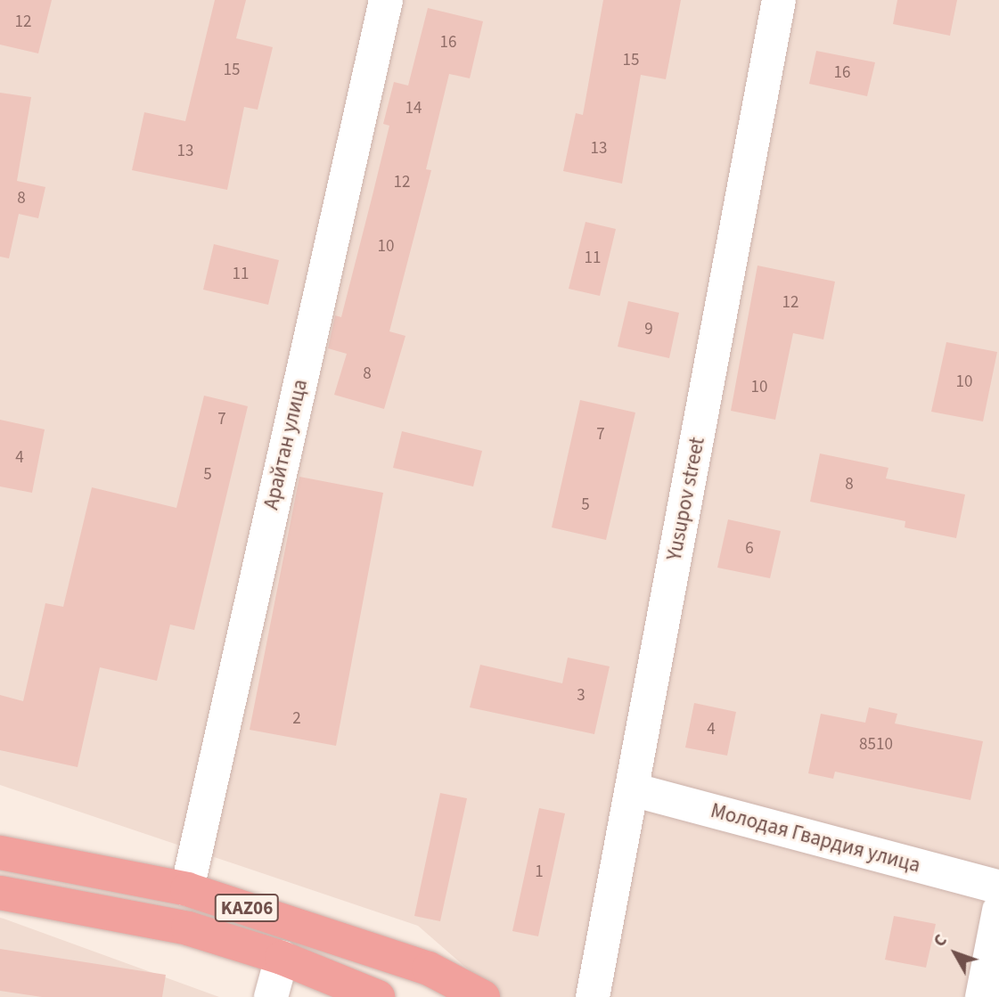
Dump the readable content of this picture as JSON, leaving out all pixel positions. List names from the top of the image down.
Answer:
{
  "streets": {
    "highway": ["KАZ06"],
    "street": ["Арайтан улица", "Yusupov street", "Молодая Гвардия улица"]
  },
  "crossings": [
    ["Арайтан улица", "KАZ06"],
    ["Yusupov street", "Молодая Гвардия улица"]
  ],
  "house_numbers": [
    "12",
    "16",
    "15",
    "15",
    "16",
    "14",
    "13",
    "13",
    "12",
    "8",
    "10",
    "11",
    "11",
    "12",
    "9",
    "8",
    "10",
    "10",
    "7",
    "7",
    "4",
    "5",
    "8",
    "5",
    "6",
    "3",
    "2",
    "4",
    "8510",
    "1"
  ],
  "north": "top left"
}
